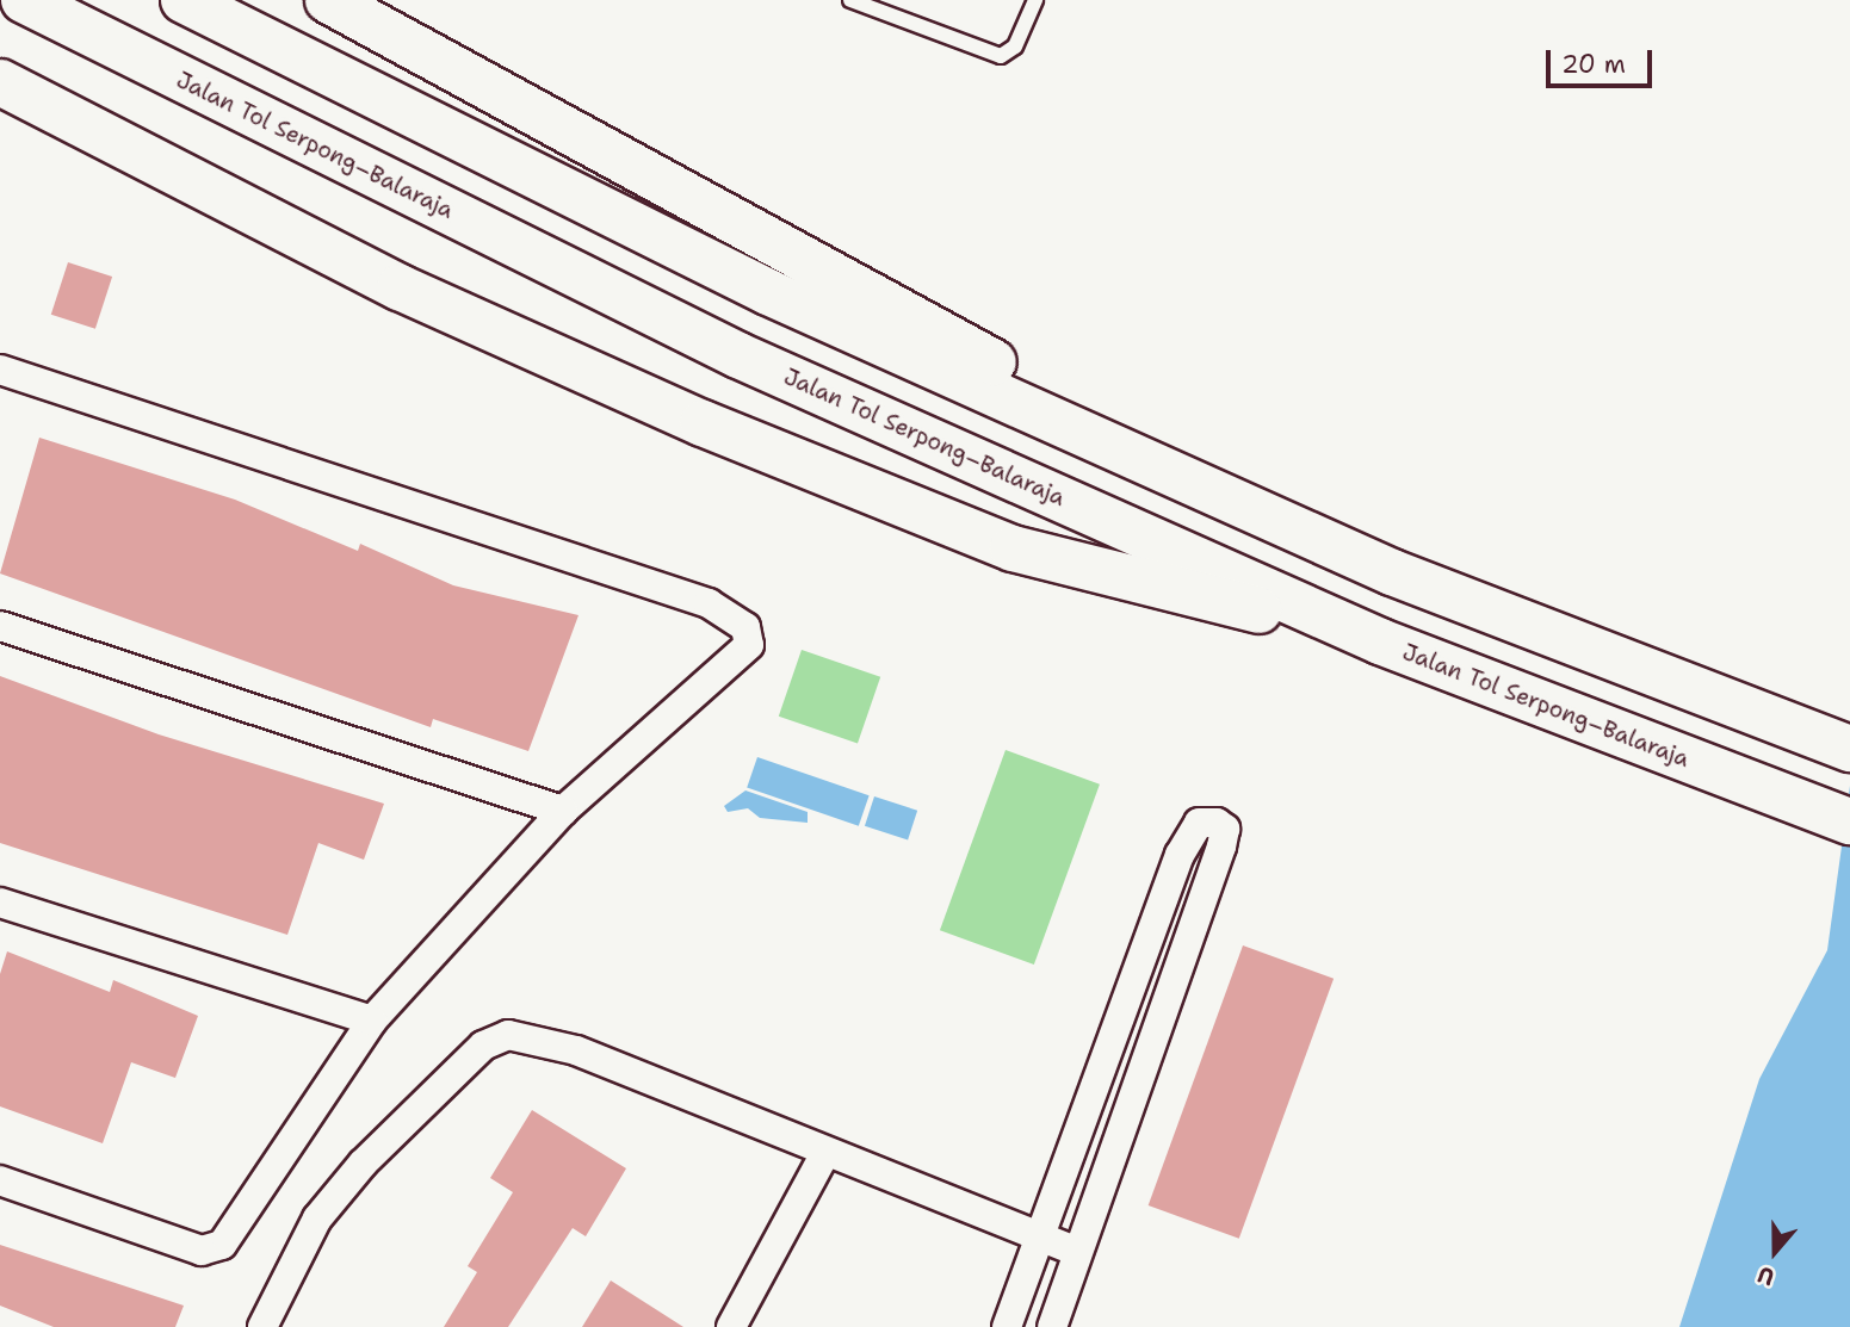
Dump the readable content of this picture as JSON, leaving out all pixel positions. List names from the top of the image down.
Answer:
{
  "streets": {
    "highway": ["Jalan Tol Serpong–Balaraja"]
  },
  "scale_bar": "20 m",
  "north": "bottom"
}
